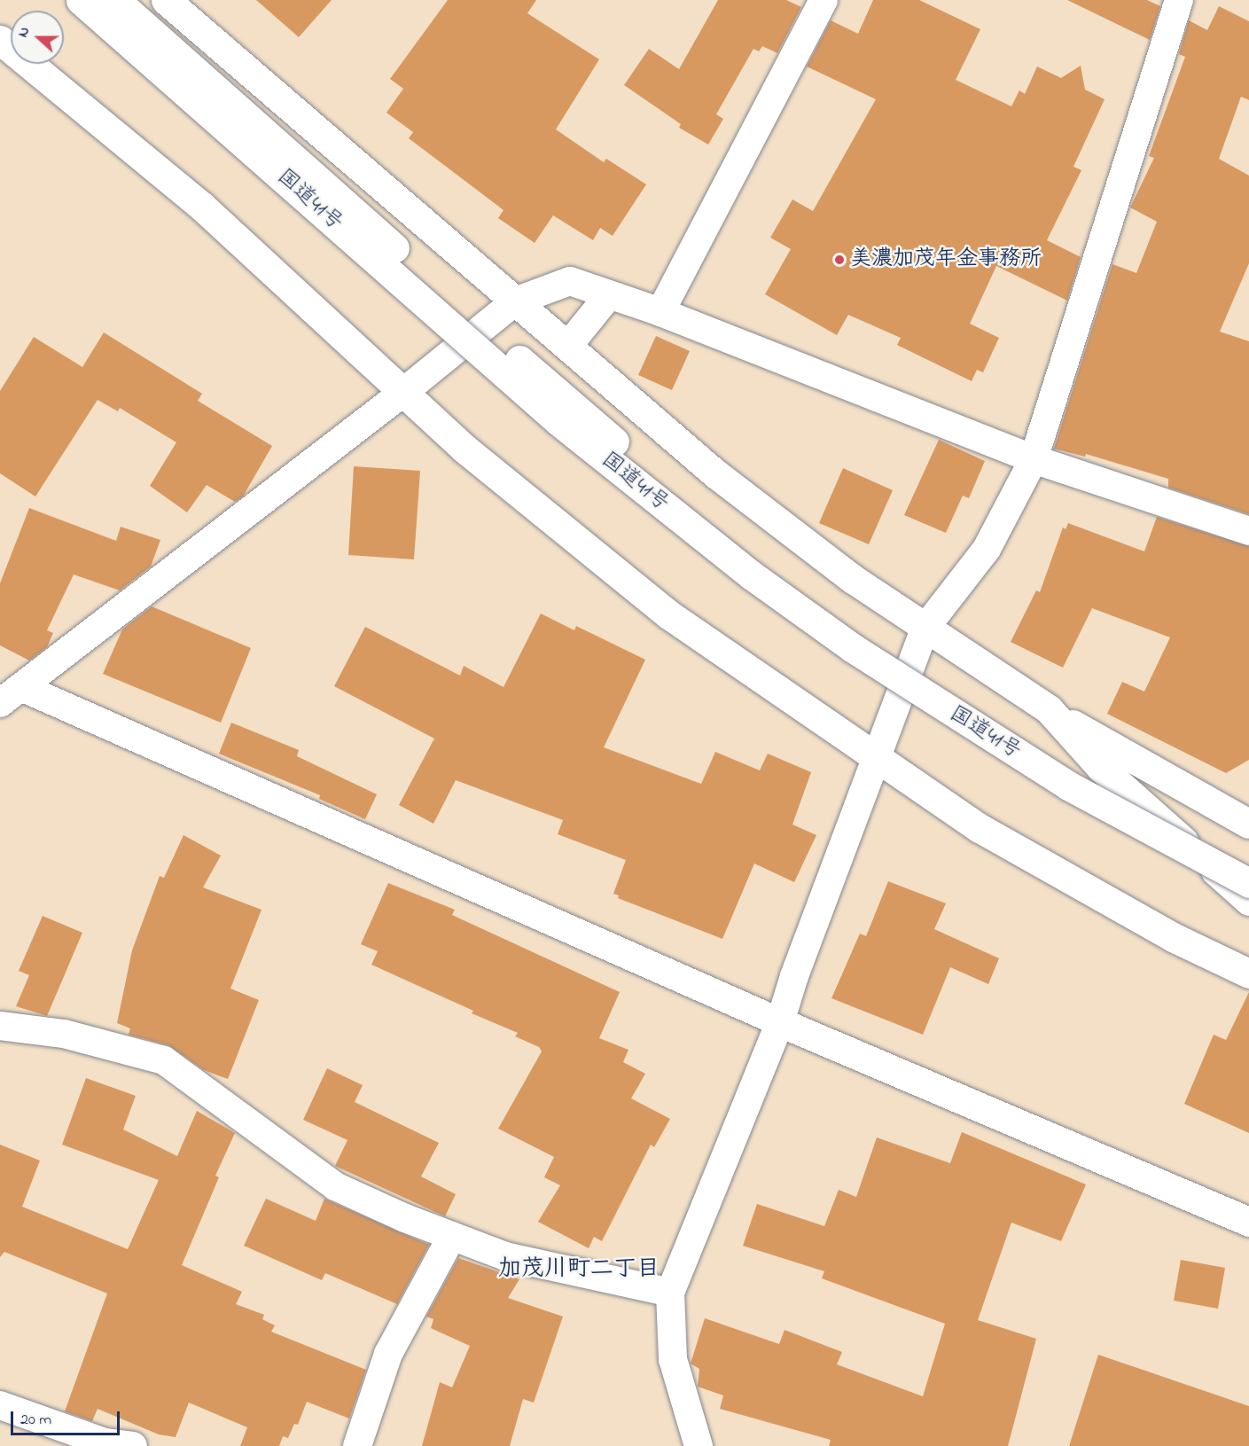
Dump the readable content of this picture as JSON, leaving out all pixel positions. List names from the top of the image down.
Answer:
{
  "streets": {
    "main road": ["国道41号"]
  },
  "districts": ["加茂川町二丁目"],
  "places": ["美濃加茂年金事務所"],
  "scale_bar": "20 m",
  "north": "left"
}
